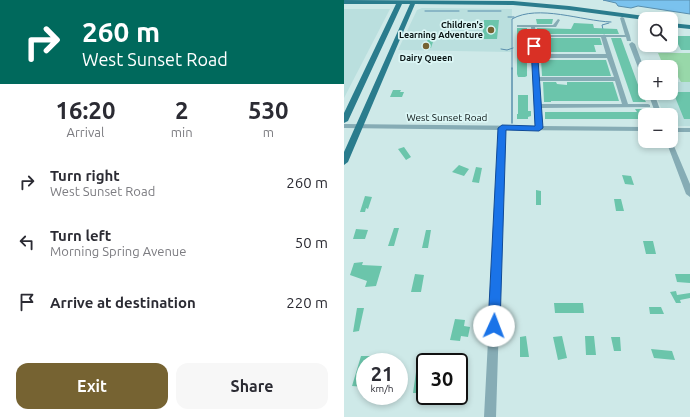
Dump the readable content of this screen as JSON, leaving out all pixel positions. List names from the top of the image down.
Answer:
{
  "streets": {
    "street": ["West Sunset Road"]
  },
  "places": ["Children's Learning Adventure", "Dairy Queen"],
  "page": {
    "turn": ["260 m", "West Sunset Road"],
    "map_buttons": ["+", "−"],
    "eta": [
      "16:20",
      "Arrival",
      "2",
      "min",
      "530",
      "m"
    ],
    "list": [
      {
        "name": "Turn right",
        "note": "West Sunset Road",
        "value": "260 m"
      },
      {
        "name": "Turn left",
        "note": "Morning Spring Avenue",
        "value": "50 m"
      },
      {
        "name": "Arrive at destination",
        "value": "220 m"
      }
    ],
    "speed": "21 km/h",
    "limit": "30",
    "buttons": ["Exit", "Share"]
  }
}
